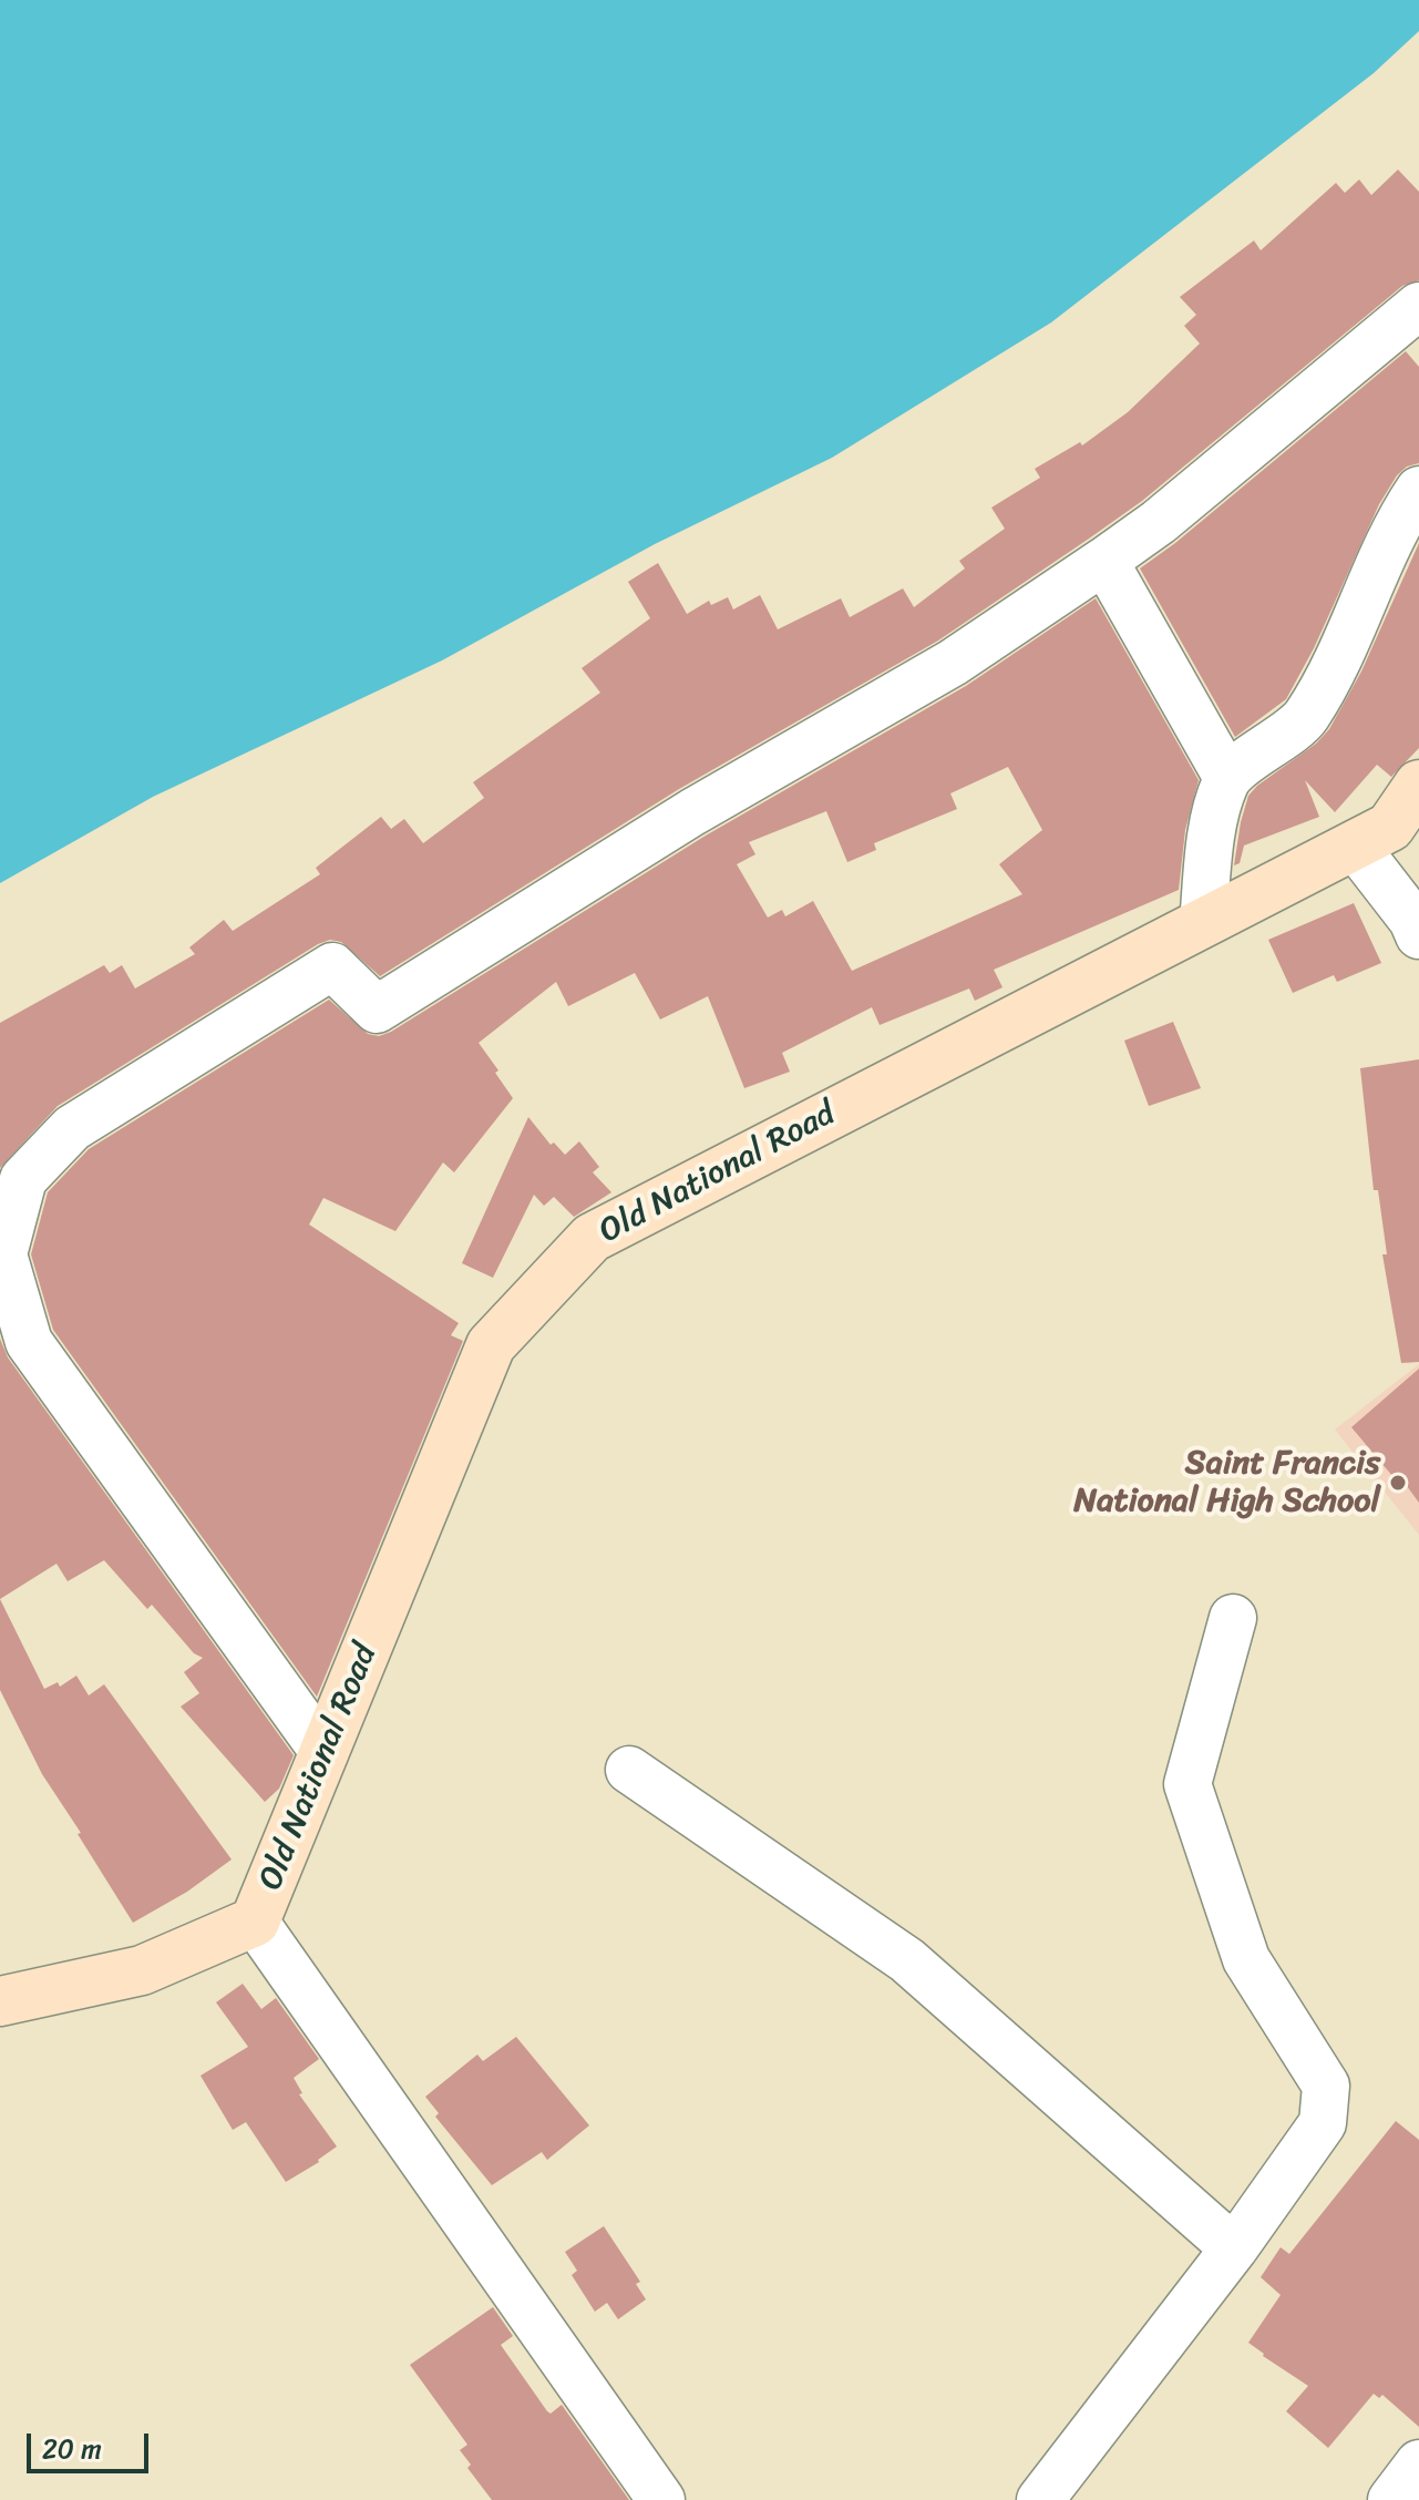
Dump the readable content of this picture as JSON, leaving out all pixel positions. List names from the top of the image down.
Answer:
{
  "streets": {
    "main road": ["Old National Road"]
  },
  "places": ["Saint Francis National High School"],
  "scale_bar": "20 m"
}
